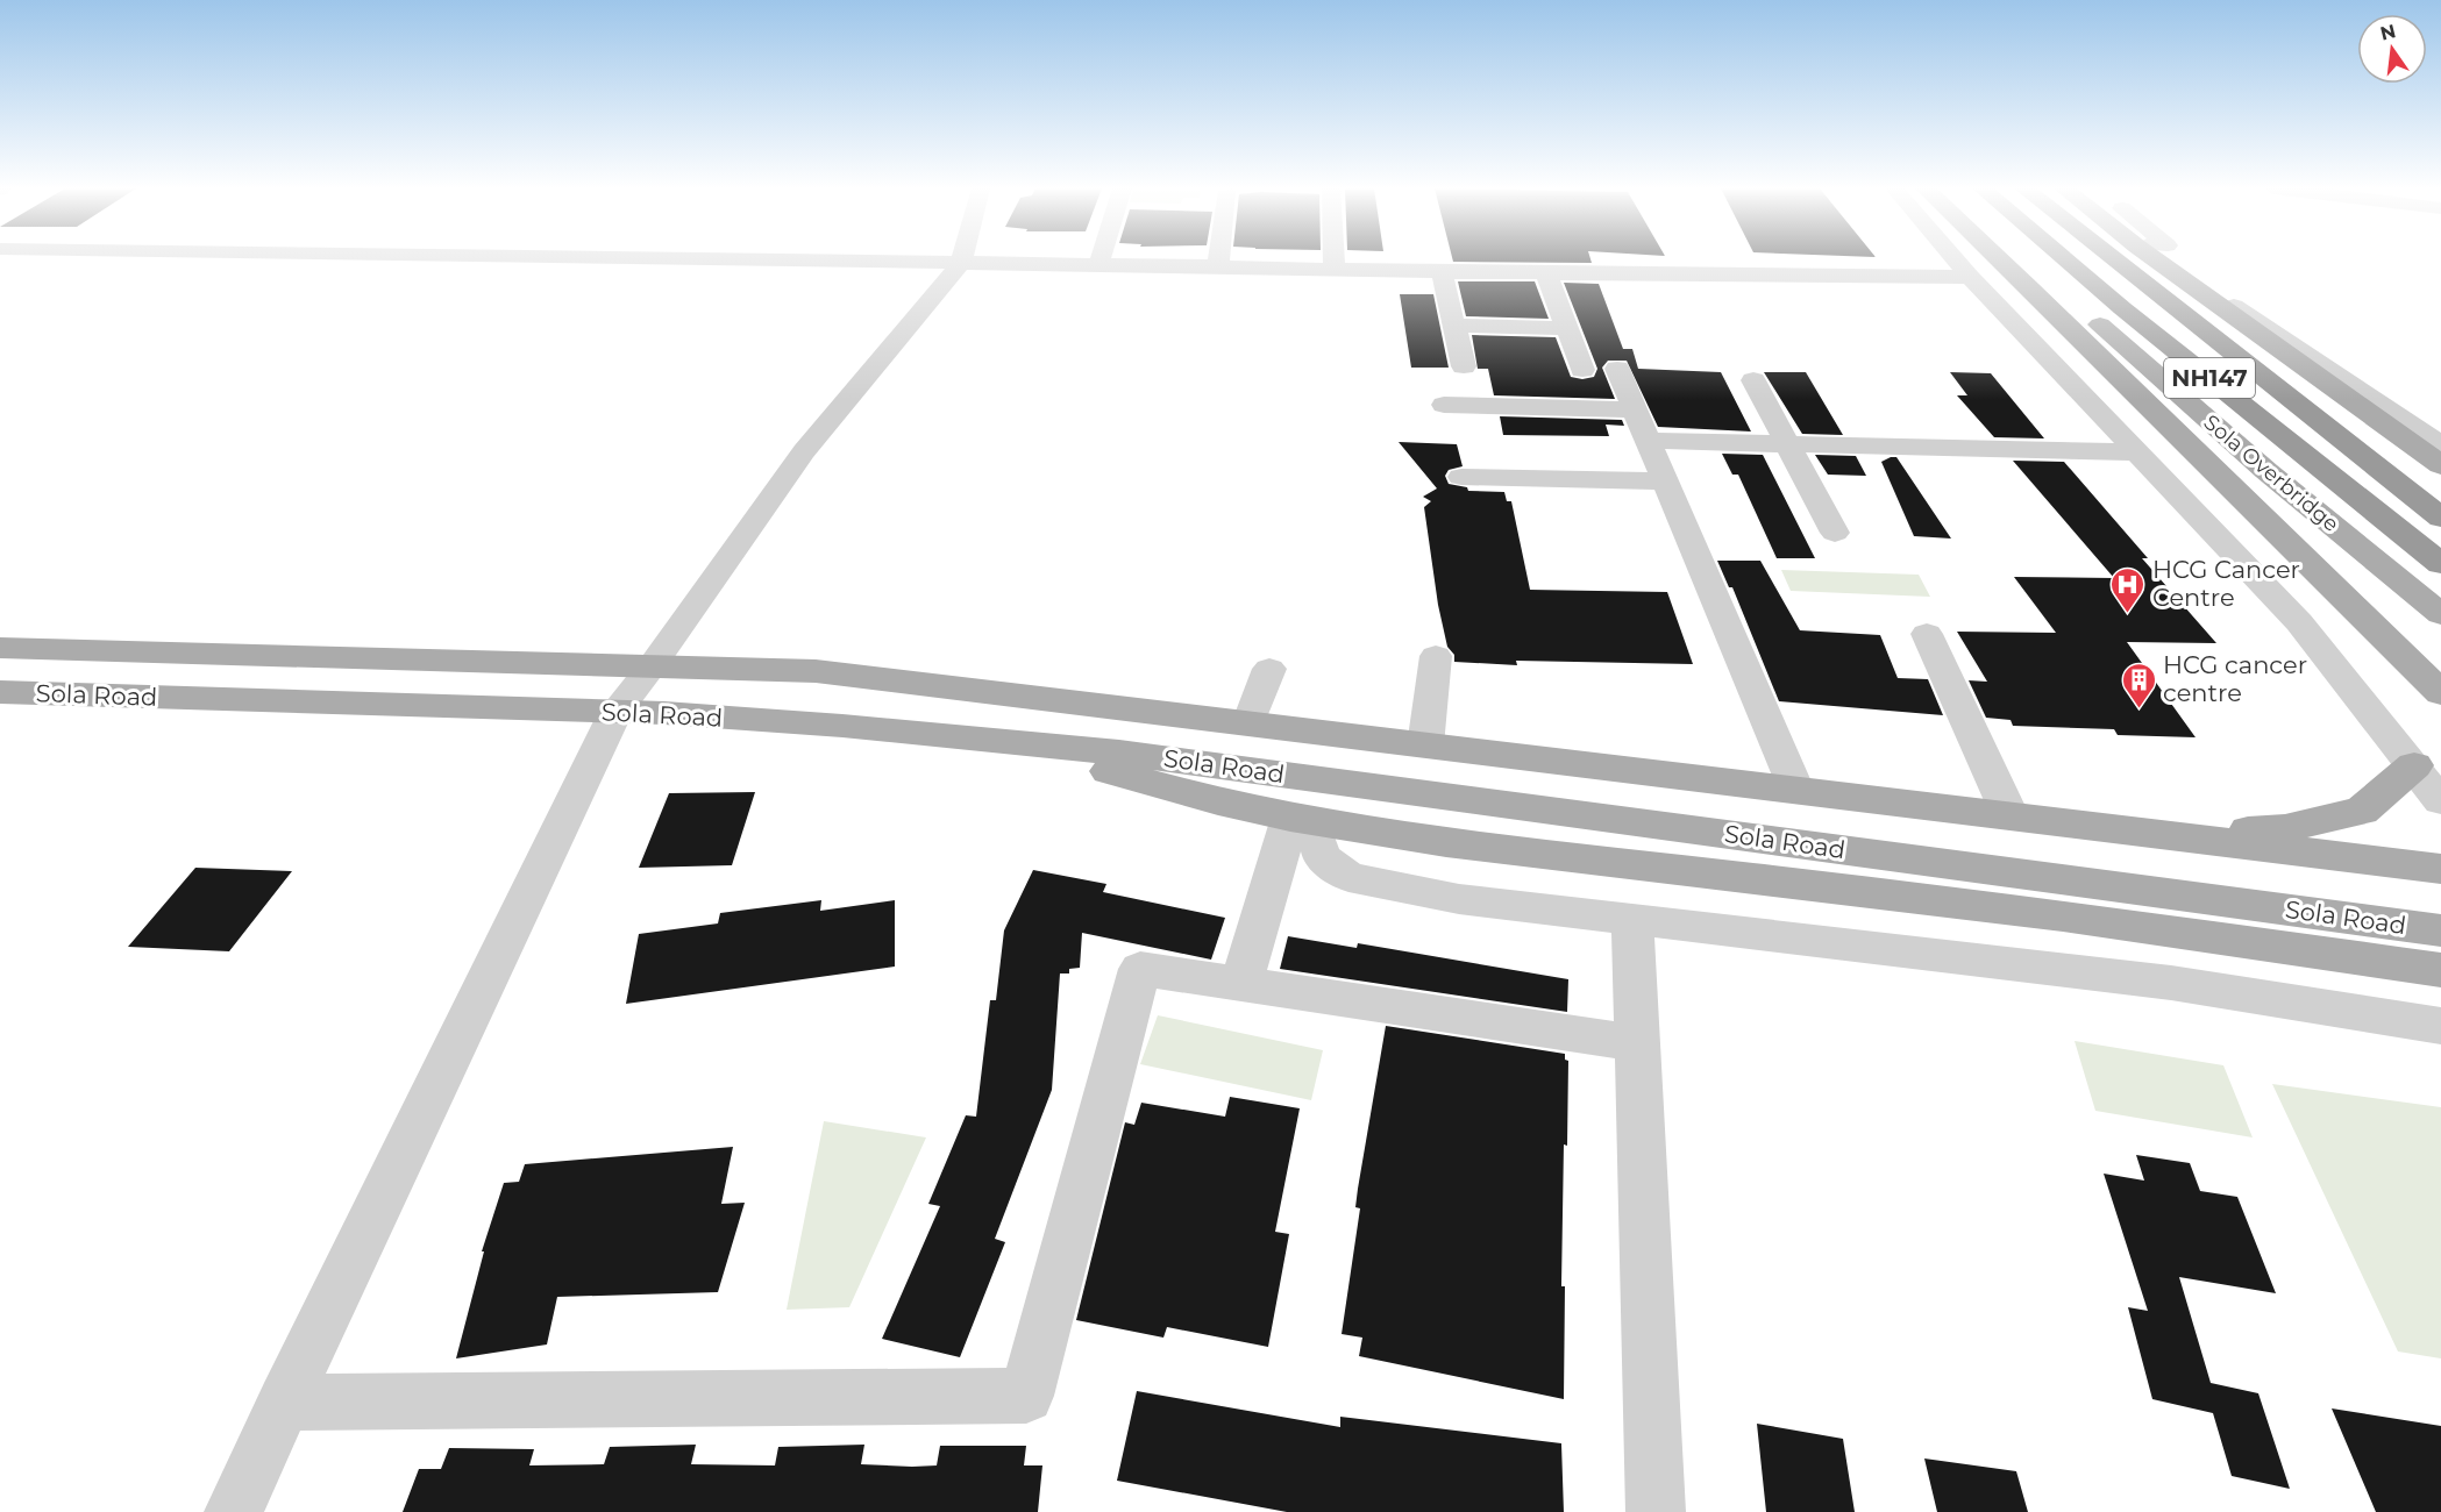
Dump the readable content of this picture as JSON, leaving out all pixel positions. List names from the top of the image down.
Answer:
{
  "streets": {
    "highway": ["NH147", "Sola Overbridge"],
    "main road": ["Sola Road"]
  },
  "places": {
    "hospital": ["HCG Cancer Centre"],
    "building": ["HCG cancer centre"]
  },
  "north": "top"
}
